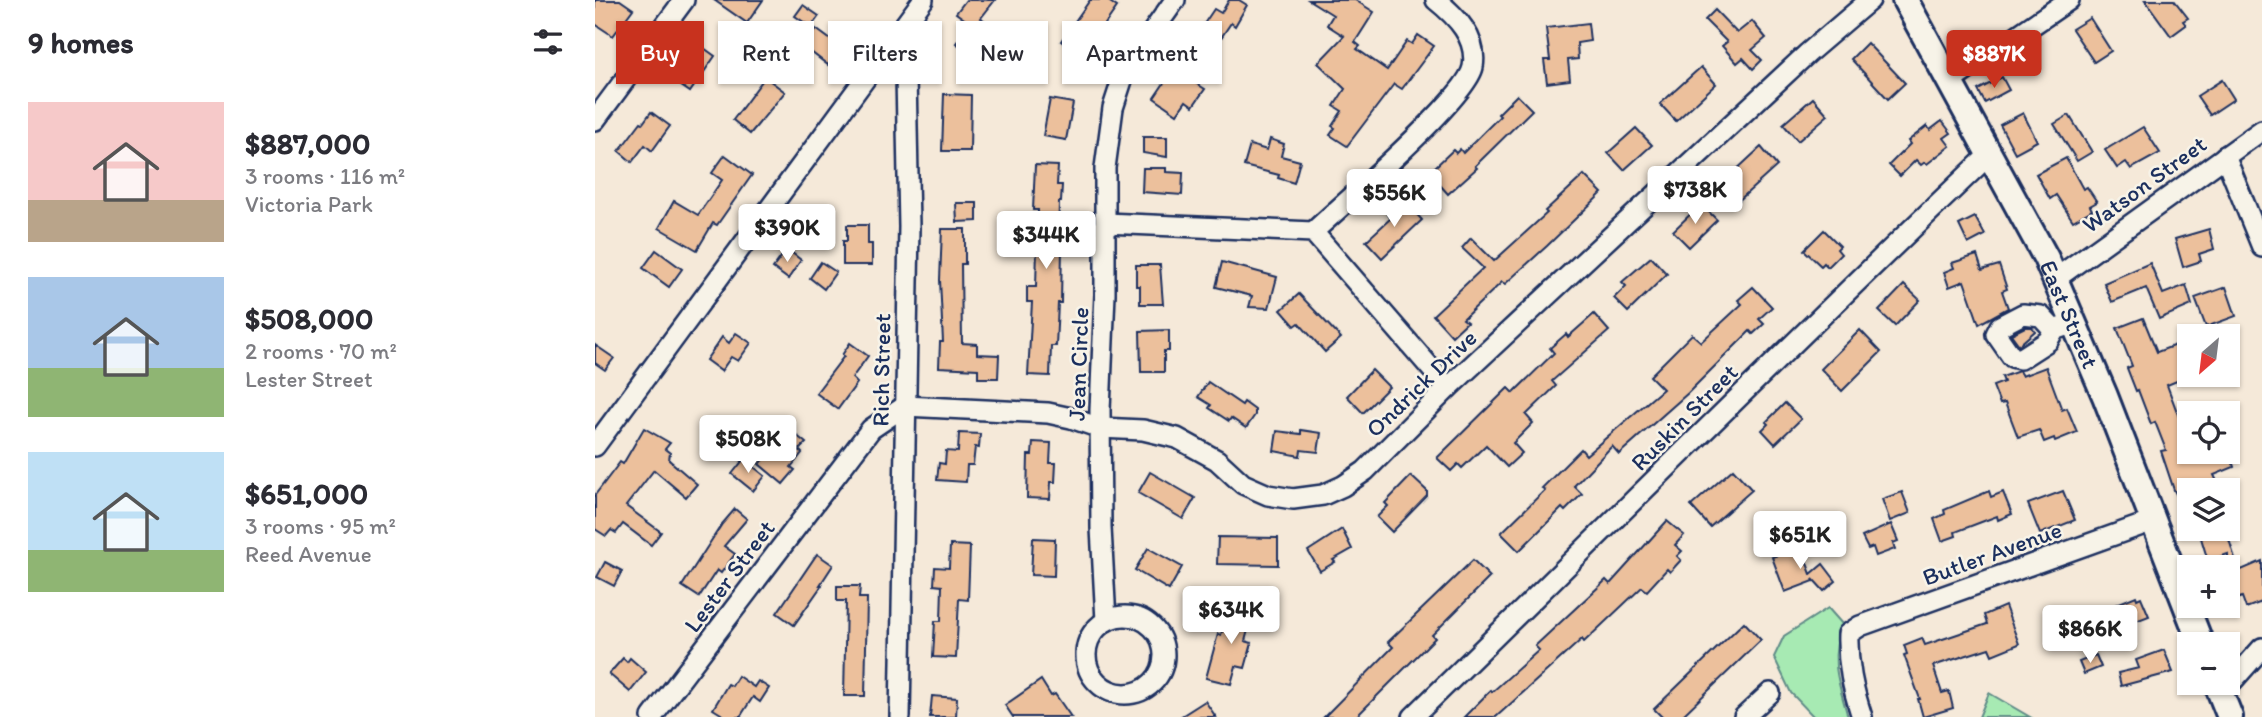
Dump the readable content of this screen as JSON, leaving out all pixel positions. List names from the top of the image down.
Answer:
{
  "streets": {
    "main road": ["East Street"],
    "street": [
      "Watson Street",
      "Jean Circle",
      "Rich Street",
      "Ondrick Drive",
      "Ruskin Street",
      "Butler Avenue",
      "Lester Street"
    ]
  },
  "crossings": [
    ["Watson Street", "East Street"],
    ["East Street", "Ruskin Street"],
    ["East Street", "Butler Avenue"],
    ["Jean Circle", "Ondrick Drive"],
    ["Rich Street", "Ondrick Drive"],
    ["Rich Street", "Lester Street"],
    ["Ondrick Drive", "Lester Street"]
  ],
  "north": "bottom left",
  "page": {
    "heading": "9 homes",
    "chip": [
      "Buy",
      "Rent",
      "Filters",
      "New",
      "Apartment"
    ],
    "price": [
      "$887K",
      "$738K",
      "$556K",
      "$390K",
      "$344K",
      "$508K",
      "$651K",
      "$634K",
      "$866K"
    ],
    "list": [
      {
        "name": "$887,000",
        "note": "3 rooms · 116 m² · Victoria Park"
      },
      {
        "name": "$508,000",
        "note": "2 rooms · 70 m² · Lester Street"
      },
      {
        "name": "$651,000",
        "note": "3 rooms · 95 m² · Reed Avenue"
      }
    ],
    "map_buttons": ["+", "−"]
  }
}
